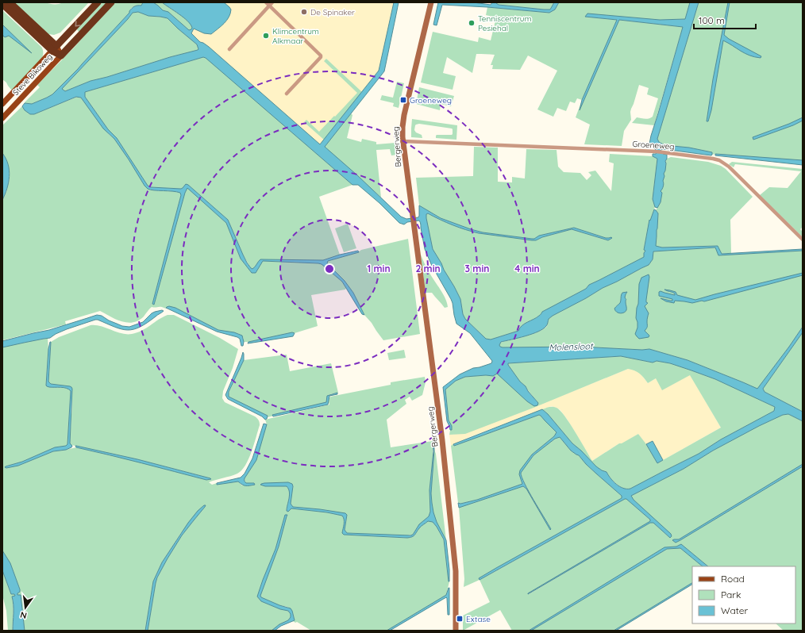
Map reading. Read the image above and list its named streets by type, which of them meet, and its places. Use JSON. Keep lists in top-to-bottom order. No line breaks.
{"streets":{"main road":["Steve Bikoweg","Bergerweg"],"street":["Groeneweg"]},"crossings":[["Groeneweg","Bergerweg"]],"water":["Molensloot"],"places":{"other":["De Spinaker","Tenniscentrum Pesiehal","Klimcentrum Alkmaar"],"transit":["Groeneweg","Extase"]},"legend":["Road","Park","Water"],"scale_bar":"100 m","north":"bottom","rings":["1 min","2 min","3 min","4 min"]}
